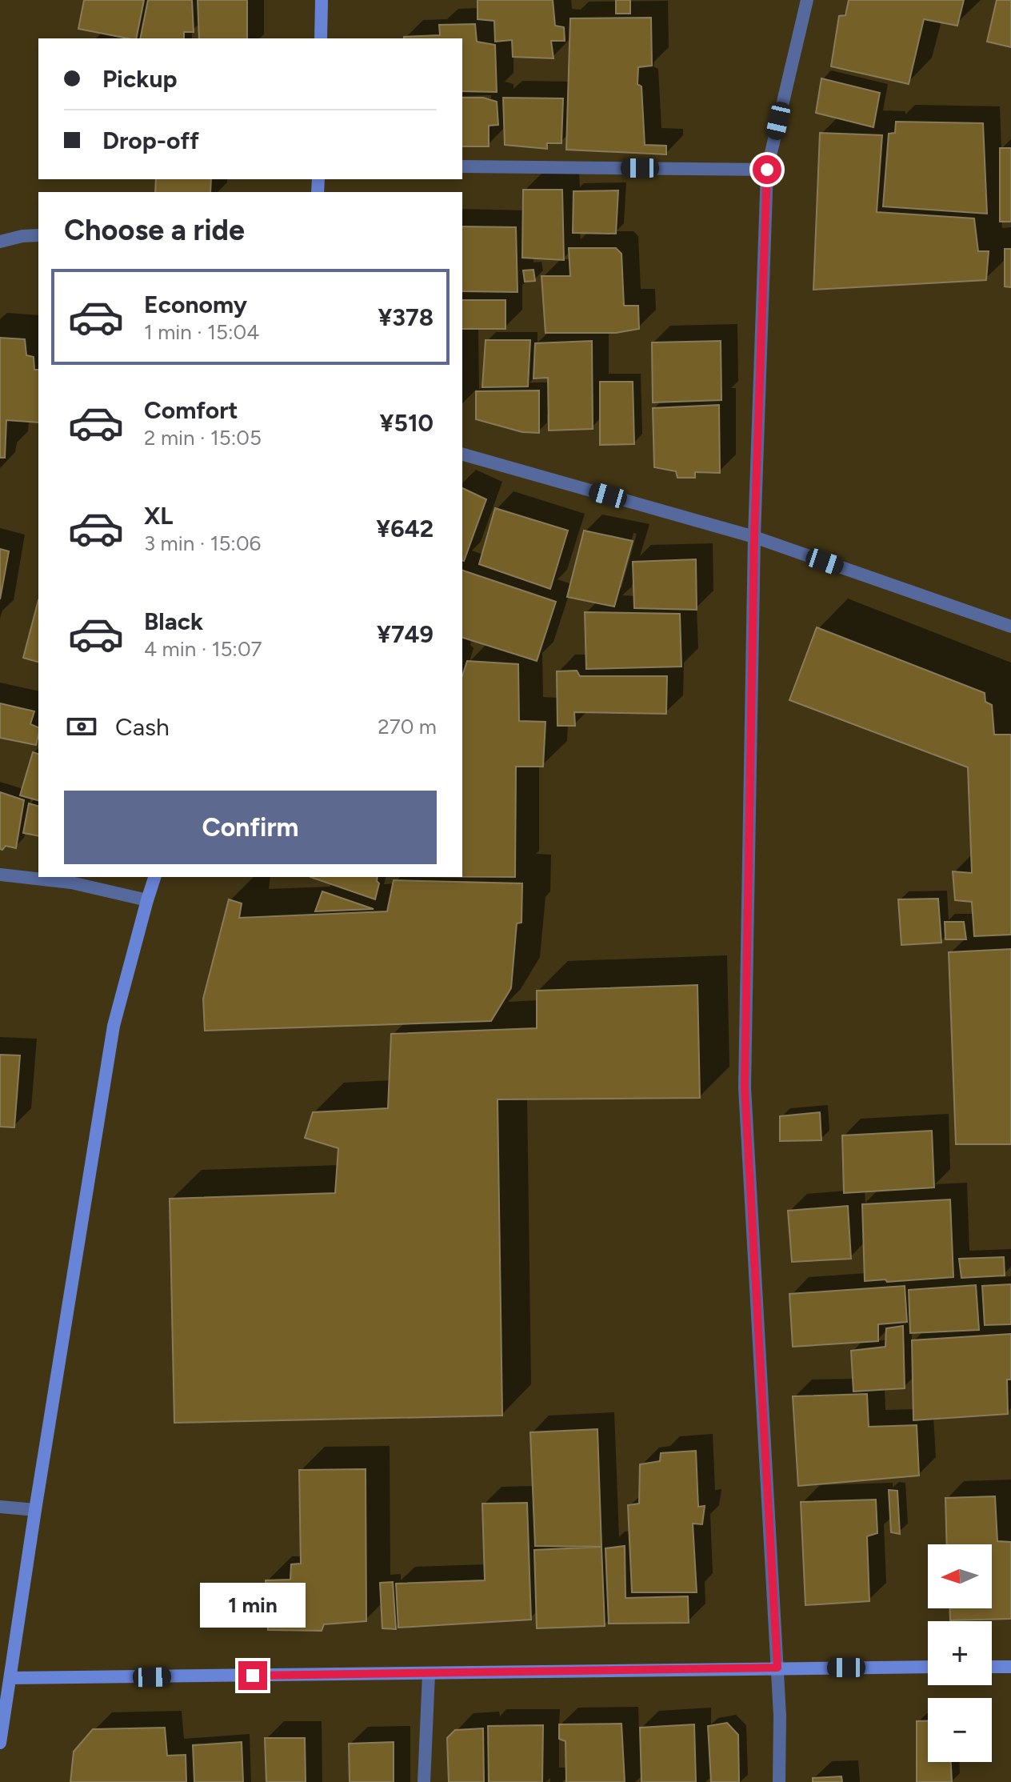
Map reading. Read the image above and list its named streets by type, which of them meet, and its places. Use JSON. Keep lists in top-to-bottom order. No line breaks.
{"north":"left","page":{"banner":["Pickup","Drop-off"],"heading":"Choose a ride","list":[{"name":"Economy","note":"1 min · 15:04","value":"¥378"},{"name":"Comfort","note":"2 min · 15:05","value":"¥510"},{"name":"XL","note":"3 min · 15:06","value":"¥642"},{"name":"Black","note":"4 min · 15:07","value":"¥749"}],"pay":["Cash","270 m"],"buttons":"Confirm","map_buttons":["+","−"],"bubble":"1 min"}}
